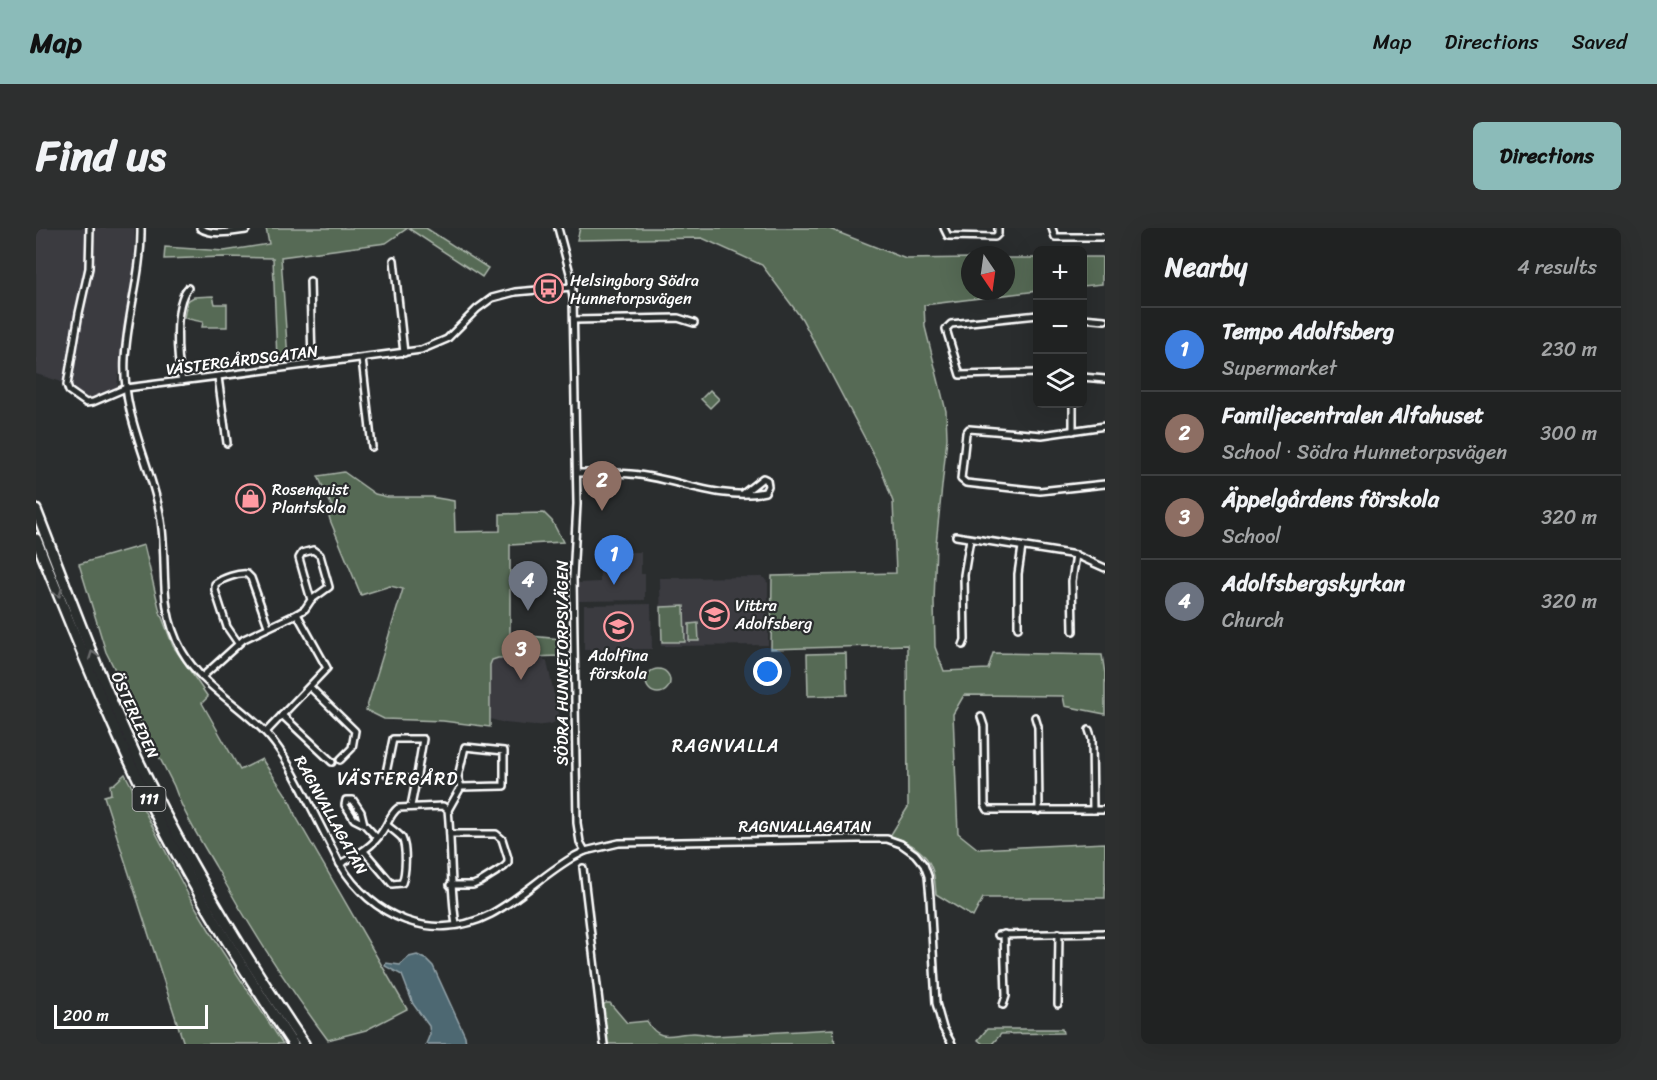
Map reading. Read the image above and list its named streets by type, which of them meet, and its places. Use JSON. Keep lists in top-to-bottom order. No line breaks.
{"streets":{"main road":["ÖSTERLEDEN","111"],"street":["VÄSTERGÅRDSGATAN","SÖDRA HUNNETORPSVÄGEN","RAGNVALLAGATAN"]},"crossings":[["VÄSTERGÅRDSGATAN","SÖDRA HUNNETORPSVÄGEN"],["VÄSTERGÅRDSGATAN","RAGNVALLAGATAN"],["SÖDRA HUNNETORPSVÄGEN","RAGNVALLAGATAN"]],"districts":["RAGNVALLA","VÄSTERGÅRD"],"places":{"bus stop":["Helsingborg Södra Hunnetorpsvägen"],"shop":["Rosenquist Plantskola"],"school or university":["Vittra Adolfsberg","Adolfina förskola"]},"scale_bar":"200 m","north":"bottom","page":{"header":"Map","nav":["Map","Directions","Saved"],"title":"Find us","buttons":"Directions","heading":["Nearby","4 results"],"map_buttons":["+","−"],"list":[{"mark":"1","name":"Tempo Adolfsberg","note":"Supermarket","value":"230 m"},{"mark":"2","name":"Familjecentralen Alfahuset","note":"School · Södra Hunnetorpsvägen","value":"300 m"},{"mark":"3","name":"Äppelgårdens förskola","note":"School","value":"320 m"},{"mark":"4","name":"Adolfsbergskyrkan","note":"Church","value":"320 m"}],"pins":["2","1","4","3"],"scale":"200 m"}}
